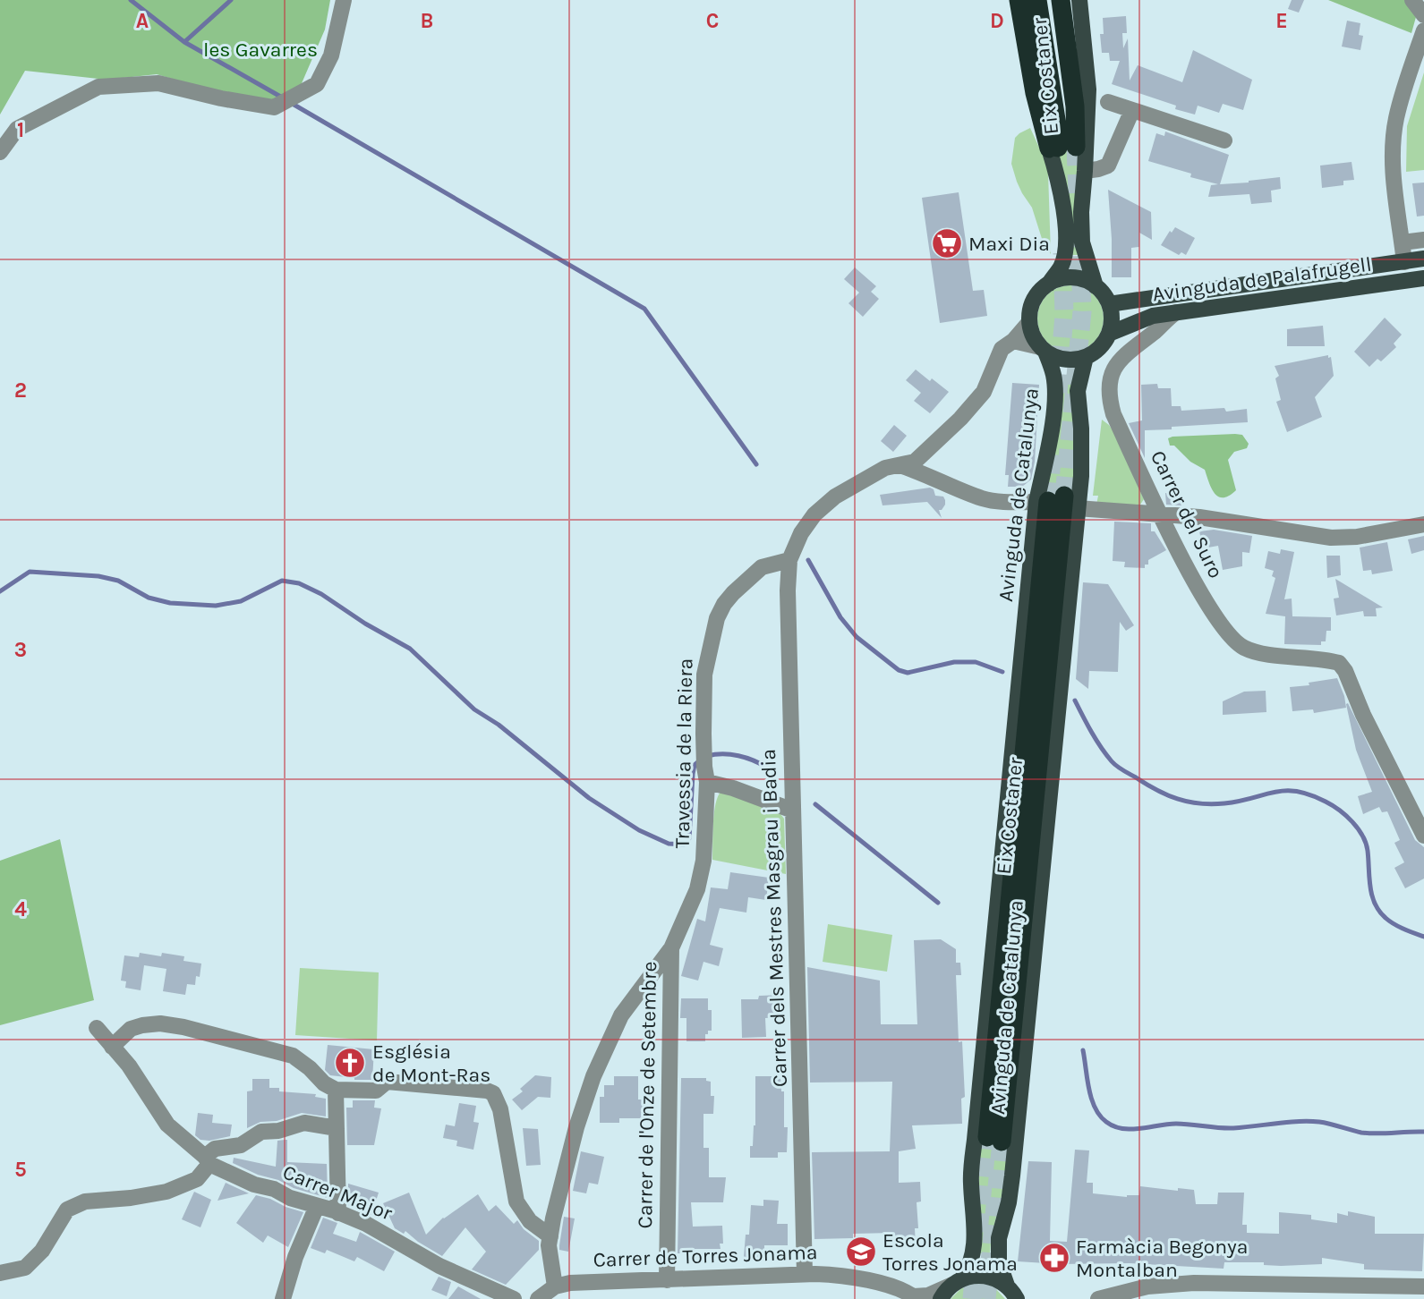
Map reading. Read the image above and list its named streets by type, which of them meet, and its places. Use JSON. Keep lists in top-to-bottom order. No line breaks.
{"streets":{"highway":["Eix Costaner"],"main road":["Avinguda de Palafrugell","Avinguda de Catalunya"],"street":["Carrer del Suro","Travessia de la Riera","Carrer dels Mestres Masgrau i Badia","Carrer de l'Onze de Setembre","Carrer Major","Carrer de Torres Jonama"]},"crossings":[["Eix Costaner","Avinguda de Catalunya"],["Avinguda de Palafrugell","Avinguda de Catalunya"],["Avinguda de Palafrugell","Carrer del Suro"],["Avinguda de Catalunya","Carrer de Torres Jonama"],["Travessia de la Riera","Carrer dels Mestres Masgrau i Badia"],["Travessia de la Riera","Carrer de l'Onze de Setembre"],["Travessia de la Riera","Carrer de Torres Jonama"],["Carrer dels Mestres Masgrau i Badia","Carrer de Torres Jonama"],["Carrer de l'Onze de Setembre","Carrer de Torres Jonama"]],"parks":["les Gavarres"],"places":{"supermarket":["Maxi Dia"],"church":["Església de Mont-Ras"],"school or university":["Escola Torres Jonama"],"pharmacy":["Farmàcia Begonya Montalban"]},"grid":{"columns":["A","B","C","D","E"],"rows":["1","2","3","4","5"]}}
